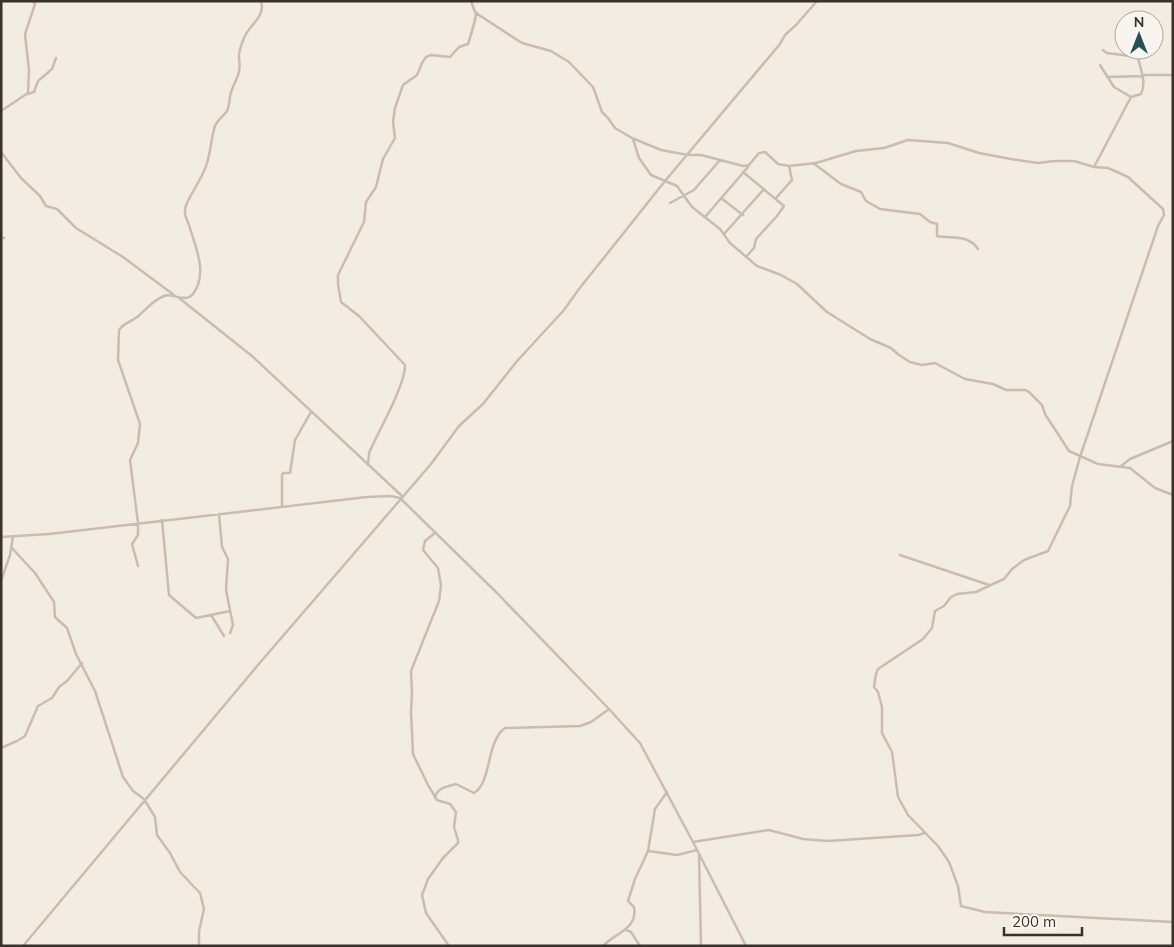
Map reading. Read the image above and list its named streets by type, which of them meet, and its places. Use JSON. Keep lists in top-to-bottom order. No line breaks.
{"scale_bar":"200 m","north":"top"}
